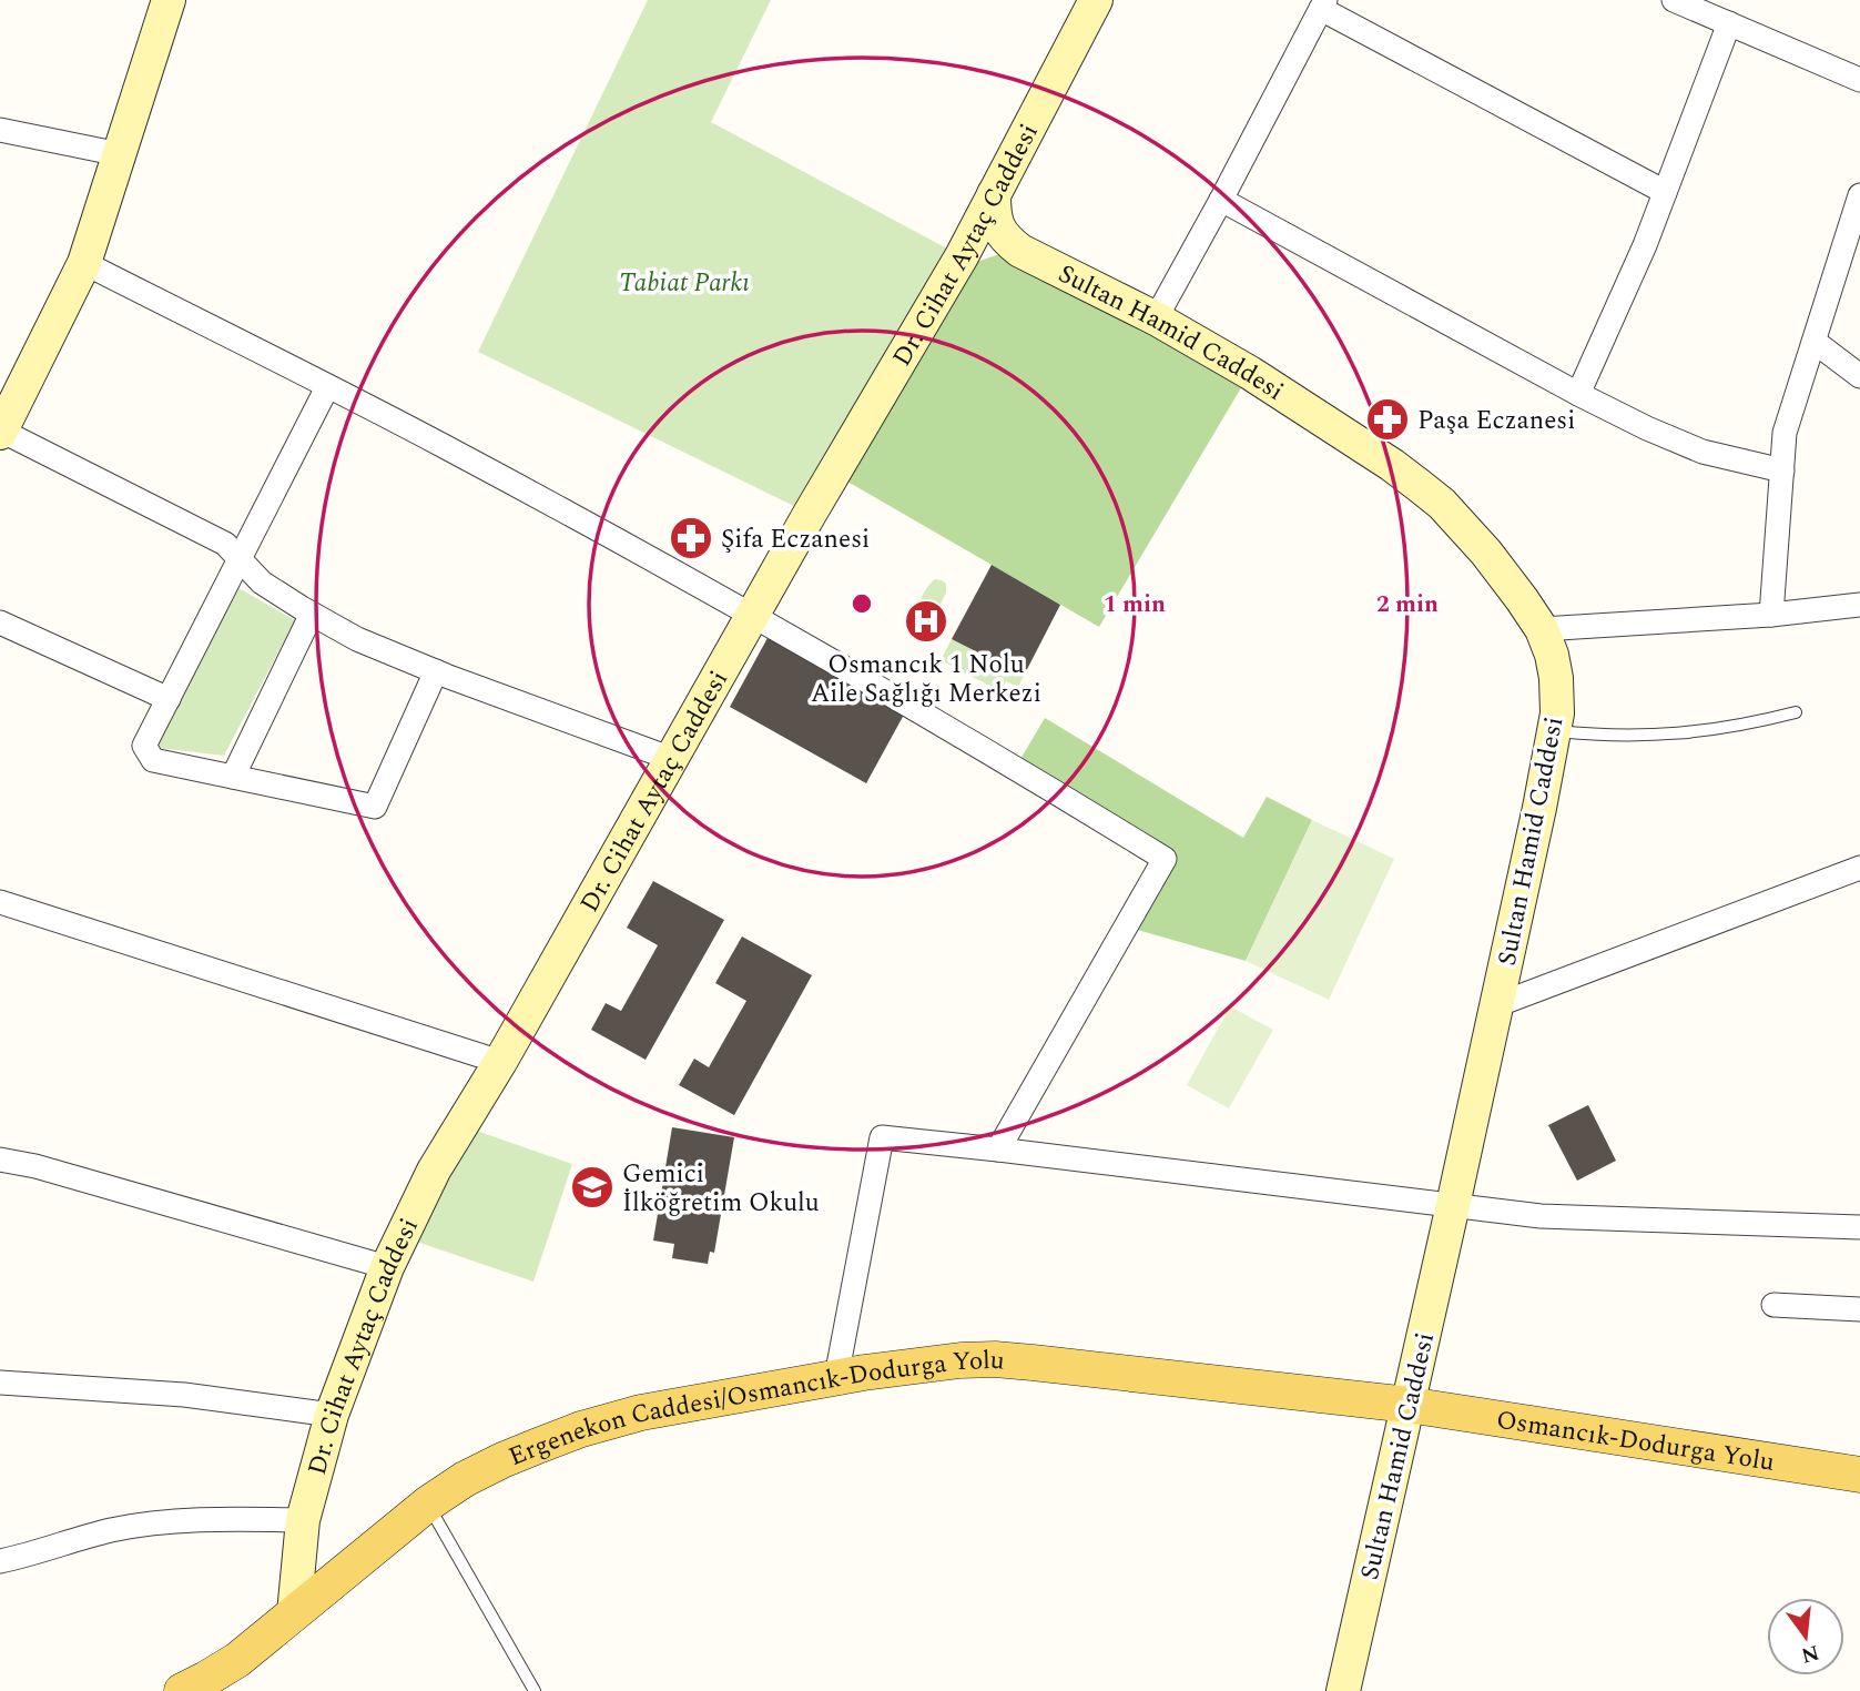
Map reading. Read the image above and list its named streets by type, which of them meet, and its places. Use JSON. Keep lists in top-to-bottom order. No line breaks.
{"streets":{"main road":["Ergenekon Caddesi/Osmancık-Dodurga Yolu","Osmancık-Dodurga Yolu"],"street":["Dr. Cihat Aytaç Caddesi","Sultan Hamid Caddesi"]},"crossings":[["Dr. Cihat Aytaç Caddesi","Sultan Hamid Caddesi"],["Dr. Cihat Aytaç Caddesi","Ergenekon Caddesi/Osmancık-Dodurga Yolu"],["Sultan Hamid Caddesi","Ergenekon Caddesi/Osmancık-Dodurga Yolu"],["Sultan Hamid Caddesi","Osmancık-Dodurga Yolu"],["Ergenekon Caddesi/Osmancık-Dodurga Yolu","Osmancık-Dodurga Yolu"]],"parks":["Tabiat Parkı"],"places":{"pharmacy":["Paşa Eczanesi","Şifa Eczanesi"],"hospital":["Osmancık 1 Nolu Aile Sağlığı Merkezi"],"school or university":["Gemici İlköğretim Okulu"]},"north":"bottom","rings":["1 min","2 min"]}
